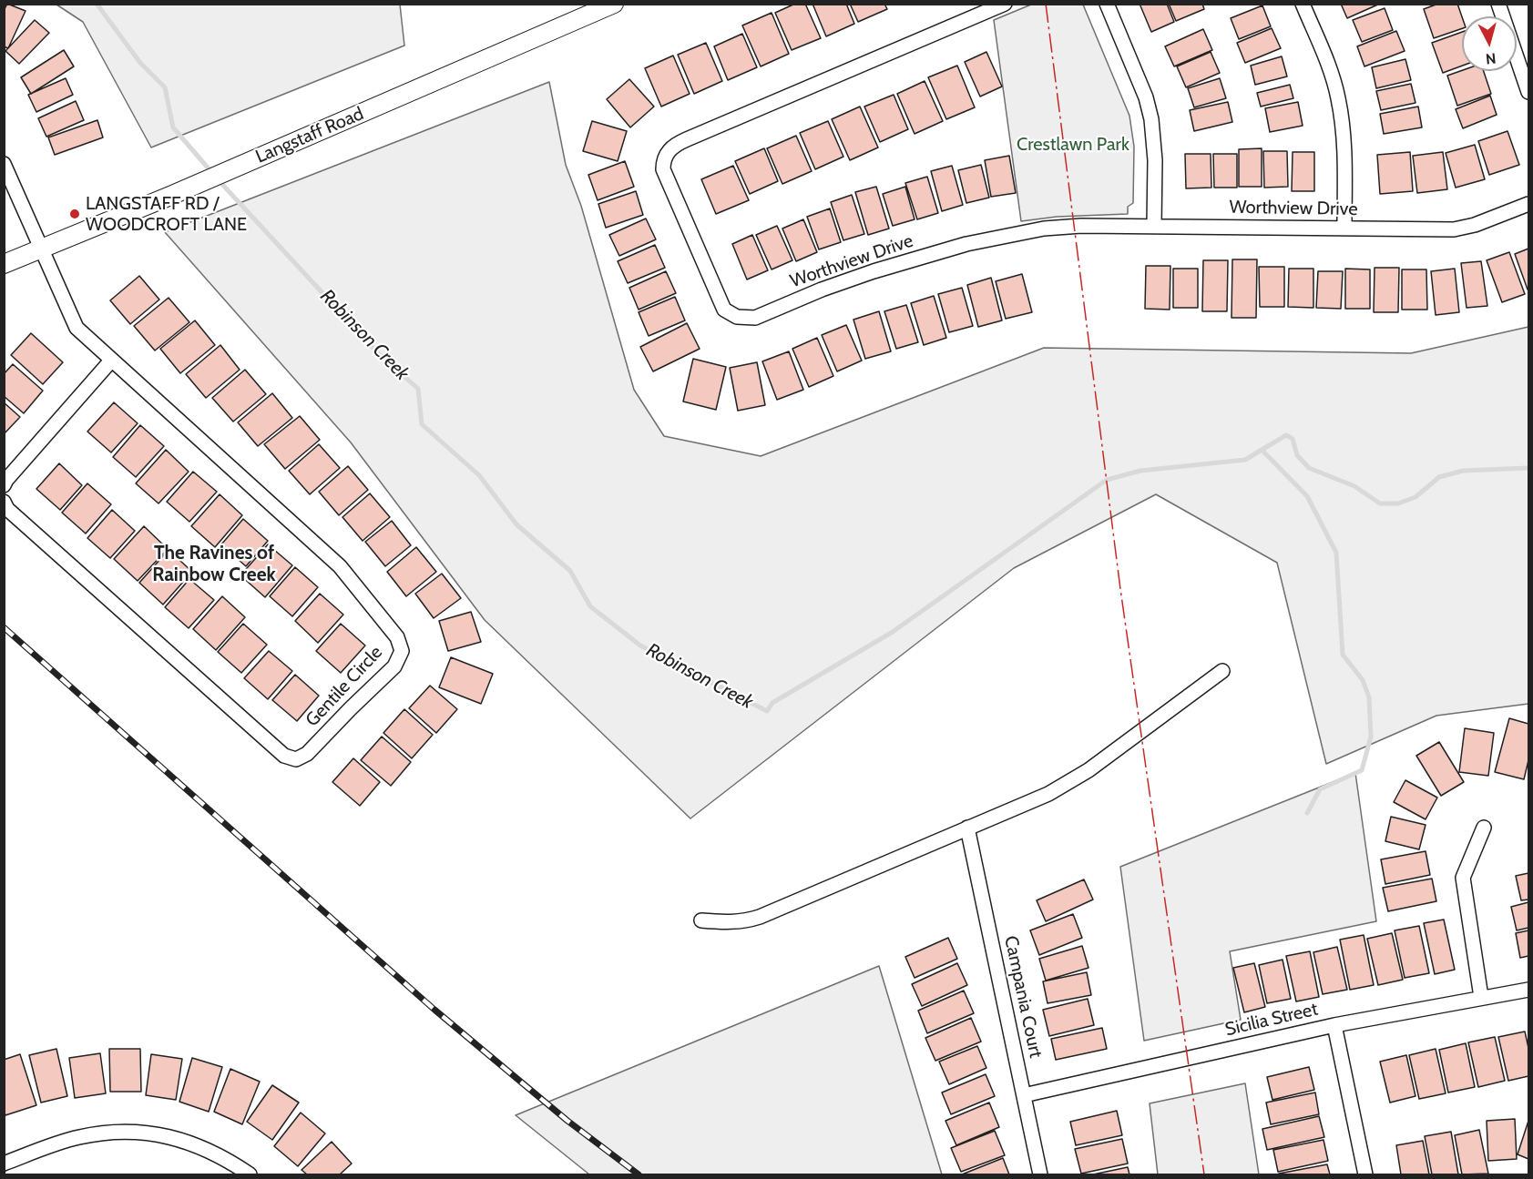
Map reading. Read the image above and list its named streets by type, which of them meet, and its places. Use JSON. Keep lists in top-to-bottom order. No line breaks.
{"streets":{"street":["Langstaff Road","Worthview Drive","Gentile Circle","Campania Court","Sicilia Street"]},"crossings":[["Langstaff Road","Gentile Circle"],["Campania Court","Sicilia Street"]],"districts":["The Ravines of Rainbow Creek"],"water":["Robinson Creek"],"parks":["Crestlawn Park"],"places":["LANGSTAFF RD / WOODCROFT LANE"],"north":"bottom"}
